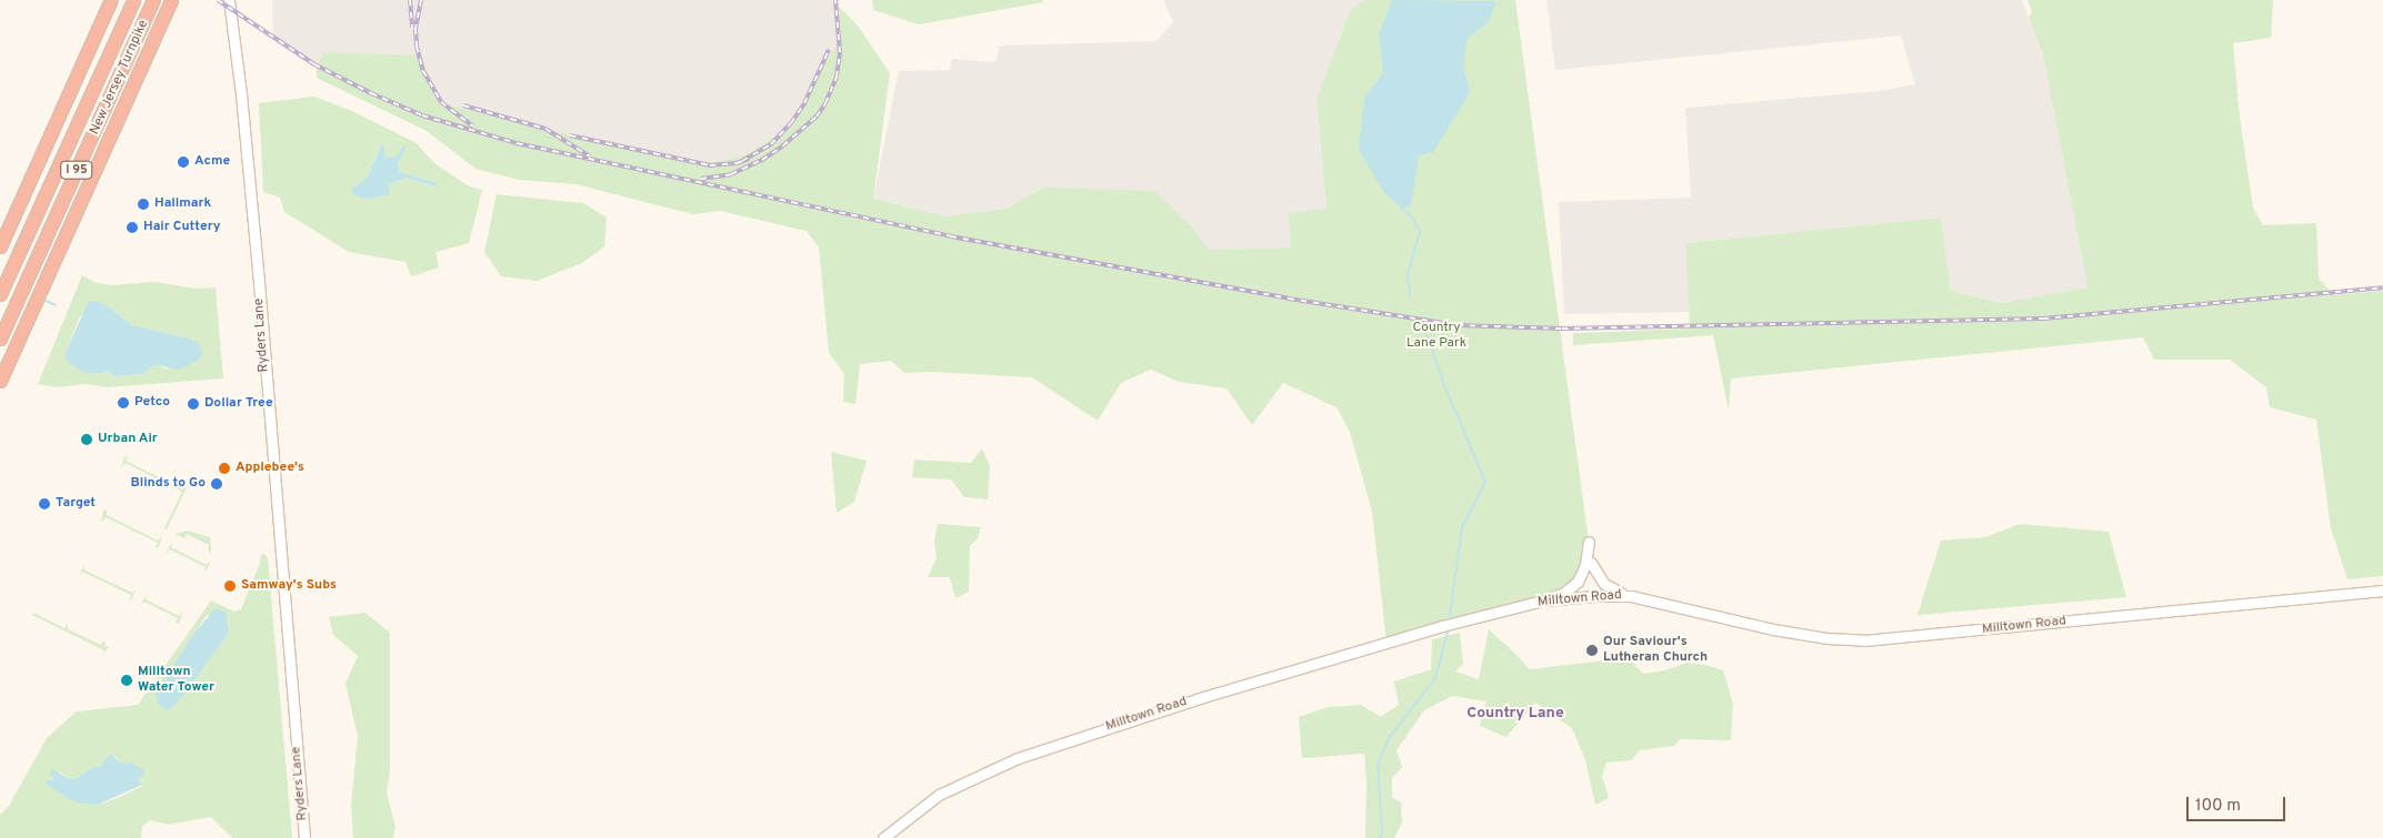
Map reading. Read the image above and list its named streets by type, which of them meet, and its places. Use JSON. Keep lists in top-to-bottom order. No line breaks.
{"streets":{"highway":["New Jersey Turnpike","I 95"],"street":["Ryders Lane","Milltown Road"]},"districts":["Country Lane"],"parks":["Country Lane Park"],"places":["Acme","Hallmark","Hair Cuttery","Petco","Dollar Tree","Urban Air","Applebee's","Blinds to Go","Target","Samway's Subs","Our Saviour's Lutheran Church","Milltown Water Tower"],"scale_bar":"100 m"}
